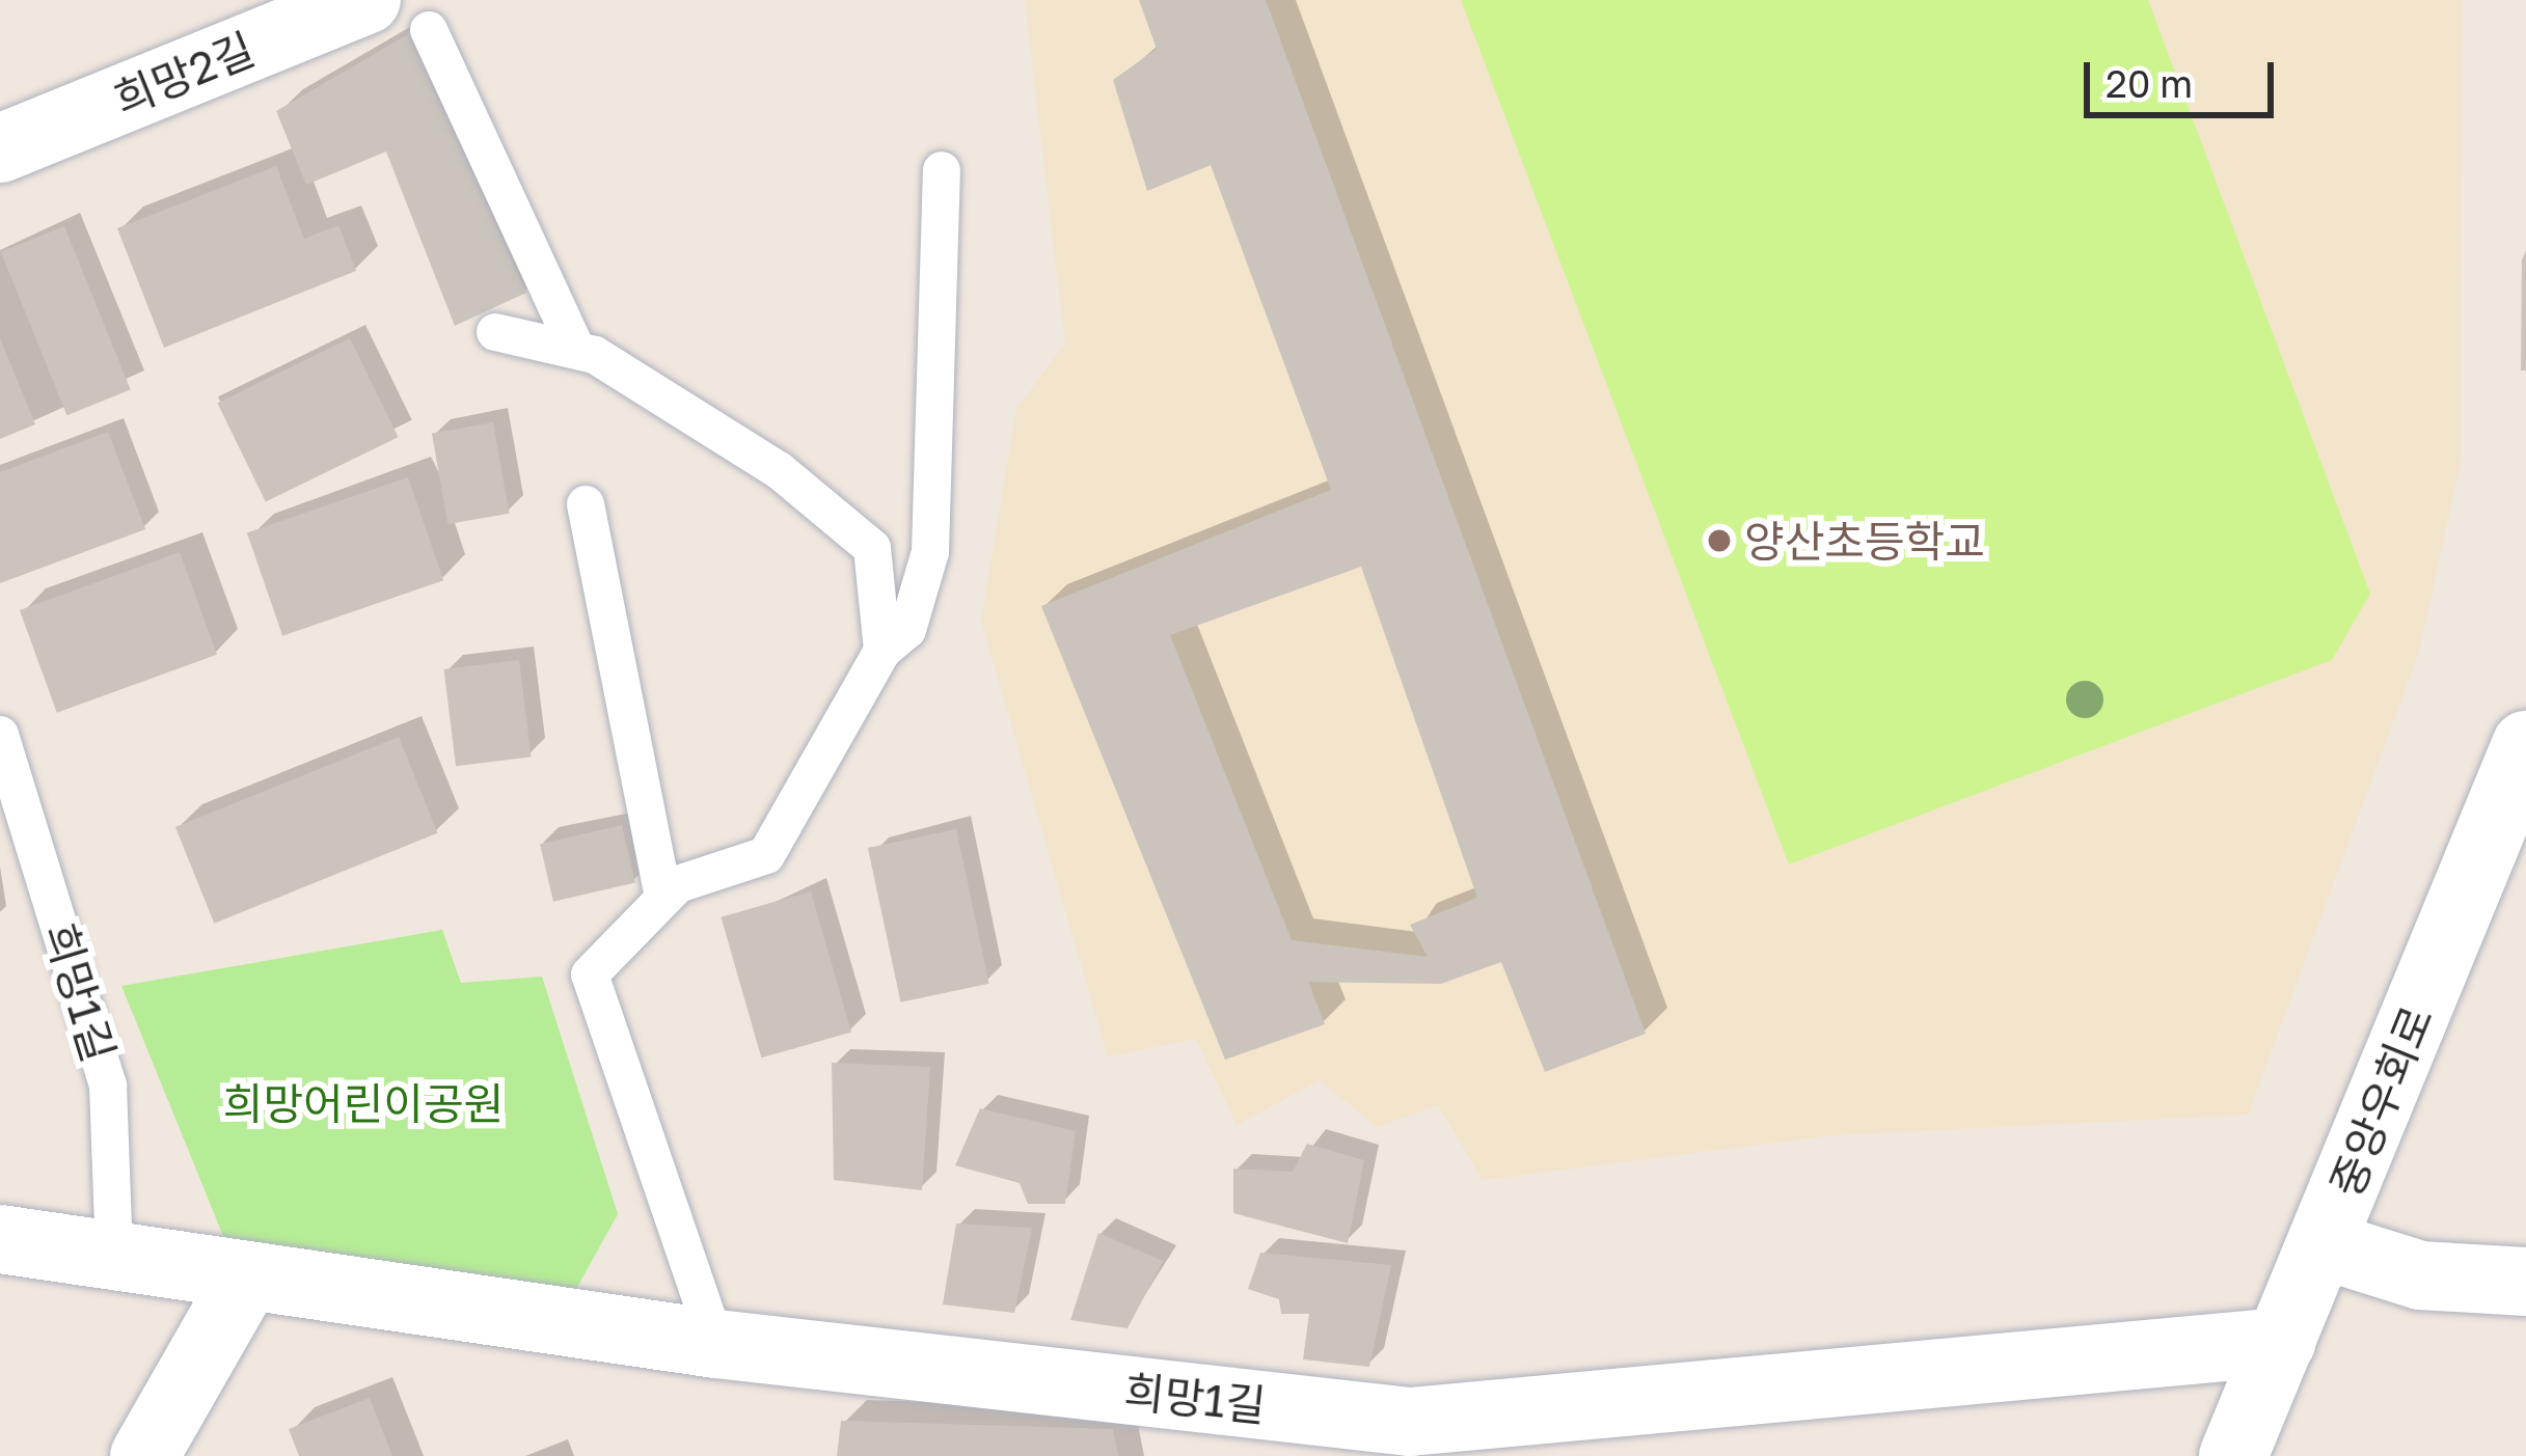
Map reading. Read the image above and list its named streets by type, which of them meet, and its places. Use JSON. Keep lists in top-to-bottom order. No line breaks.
{"streets":{"street":["희망2길","희망1길","중앙우회로"]},"crossings":[["희망1길","중앙우회로"]],"parks":["희망어린이공원"],"places":["양산초등학교"],"scale_bar":"20 m"}
